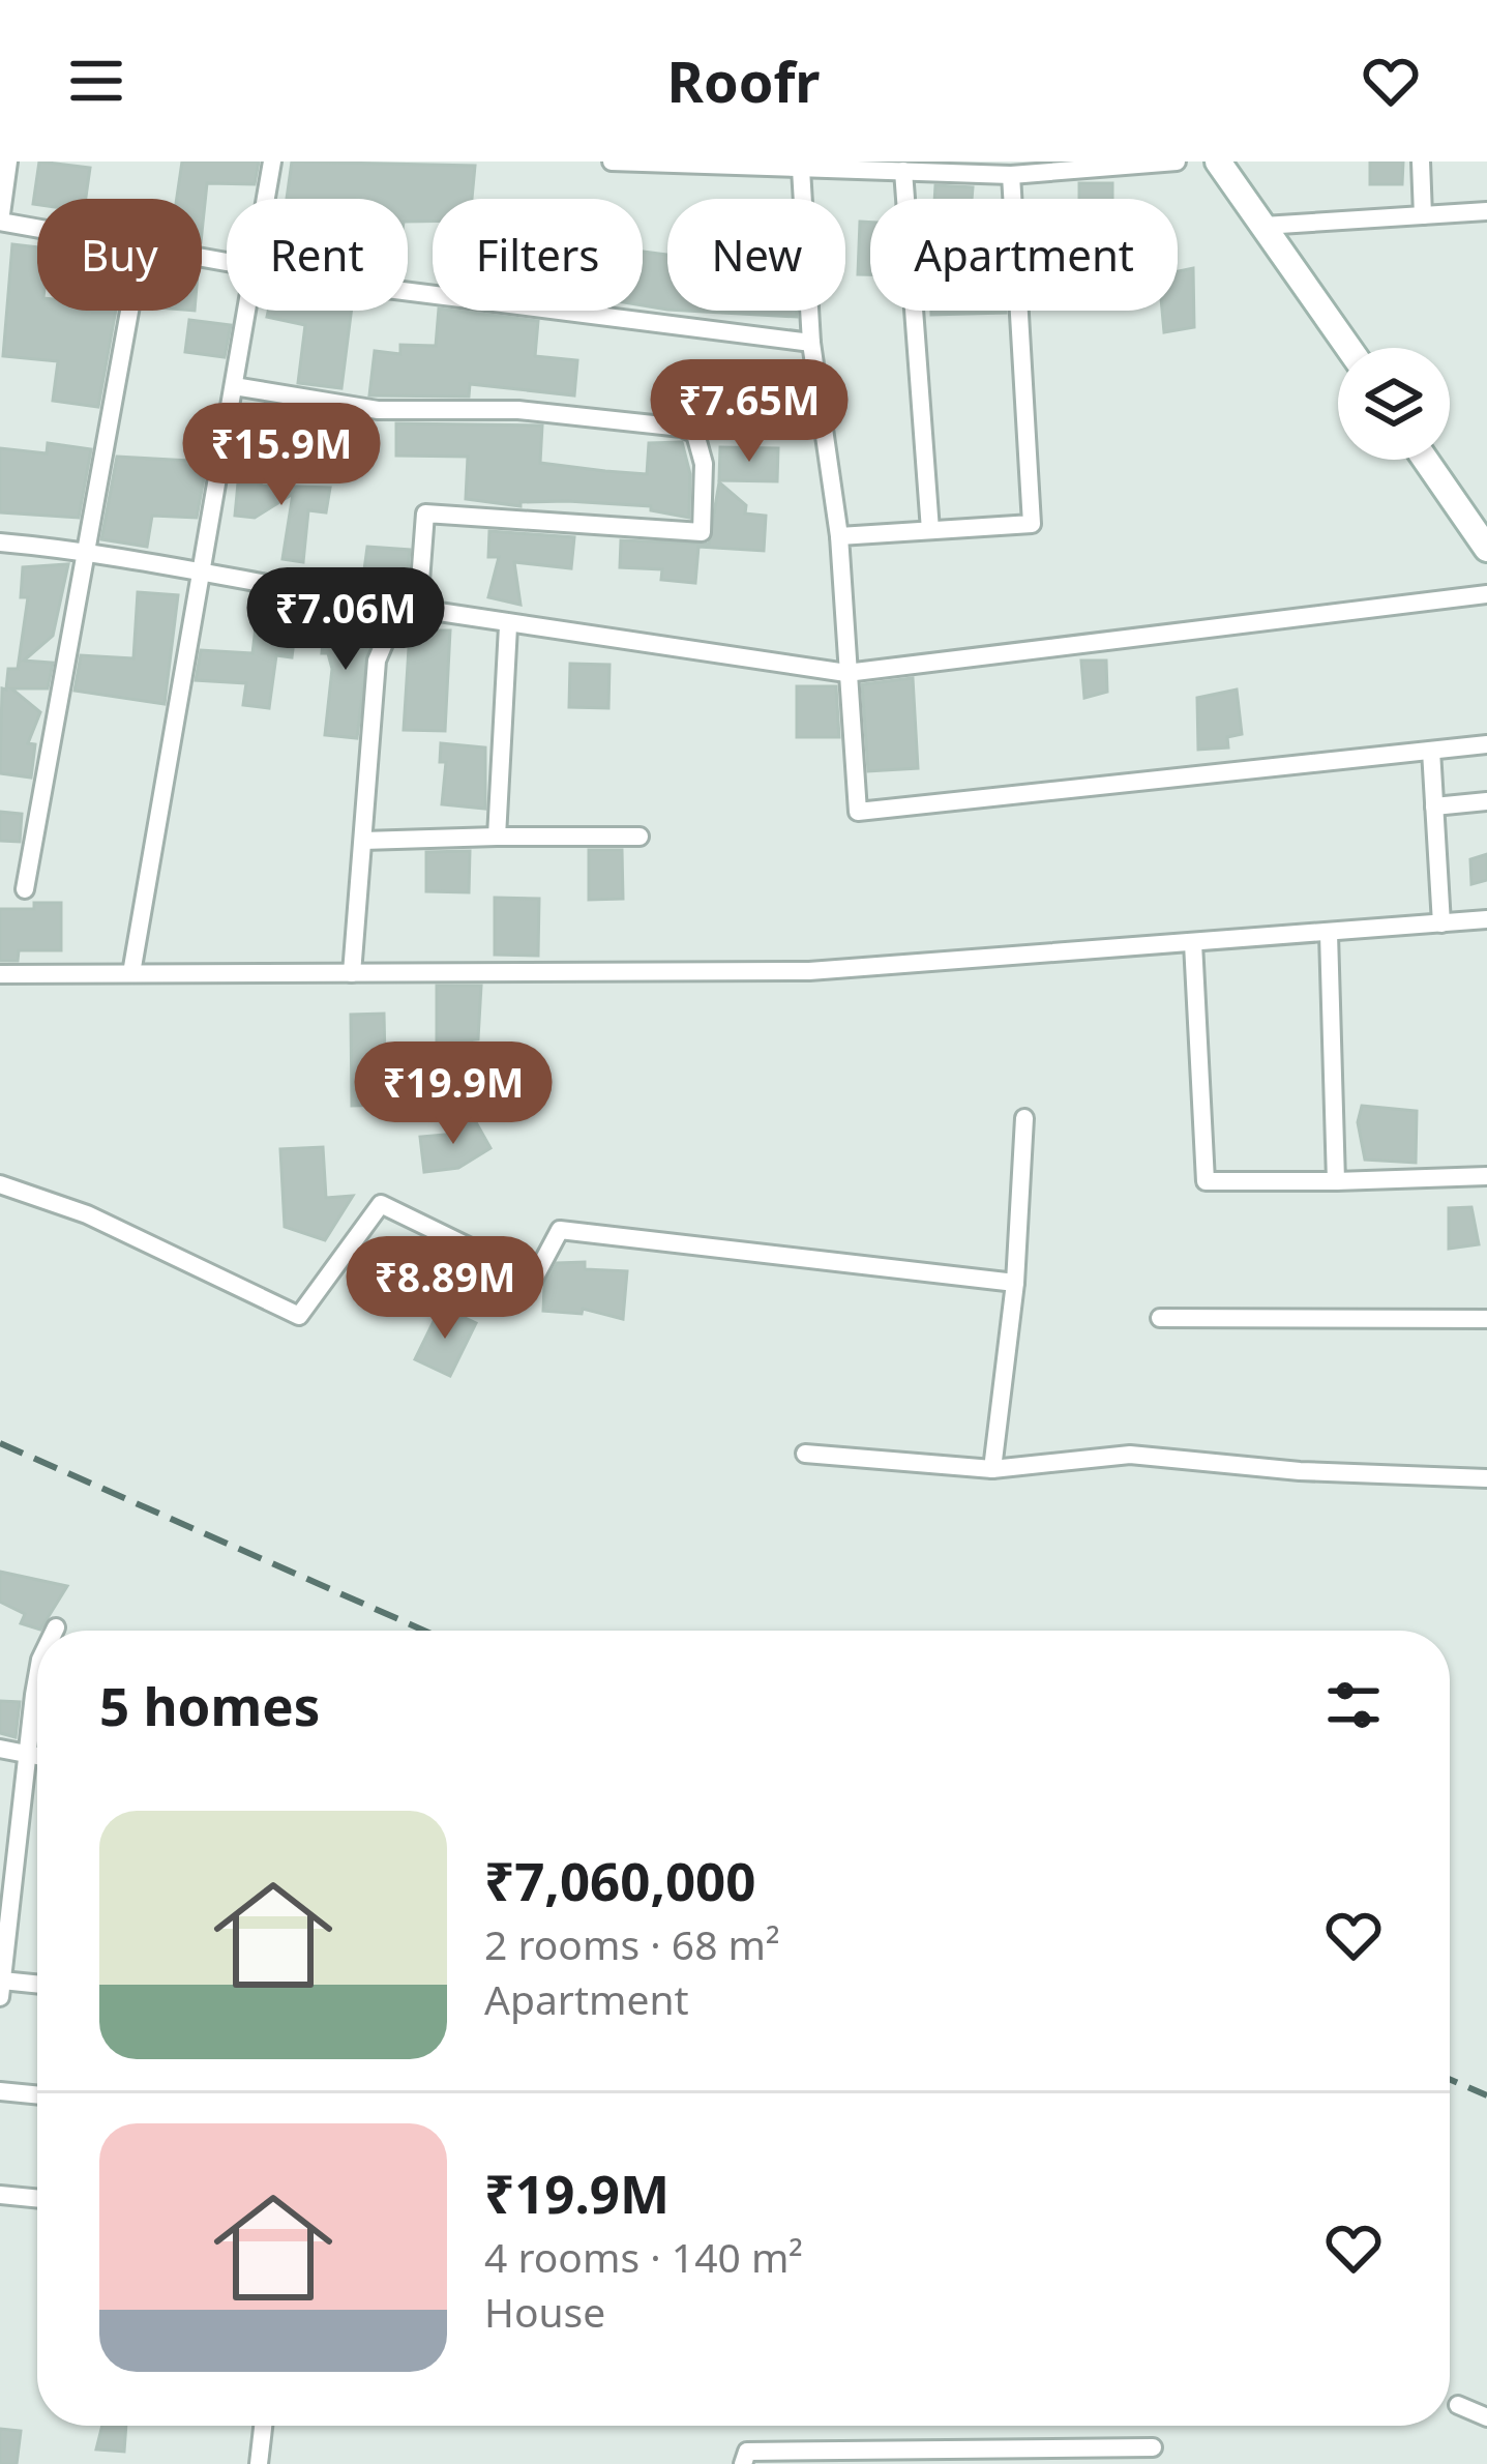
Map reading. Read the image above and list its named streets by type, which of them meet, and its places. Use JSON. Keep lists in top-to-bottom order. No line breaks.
{"page":{"header":"Roofr","chip":["Buy","Rent","Filters","New","Apartment"],"price":["₹7.65M","₹15.9M","₹7.06M","₹19.9M","₹8.89M"],"heading":"5 homes","list":[{"name":"₹7,060,000","note":"2 rooms · 68 m² · Apartment"},{"name":"₹19.9M","note":"4 rooms · 140 m² · House"}]}}
